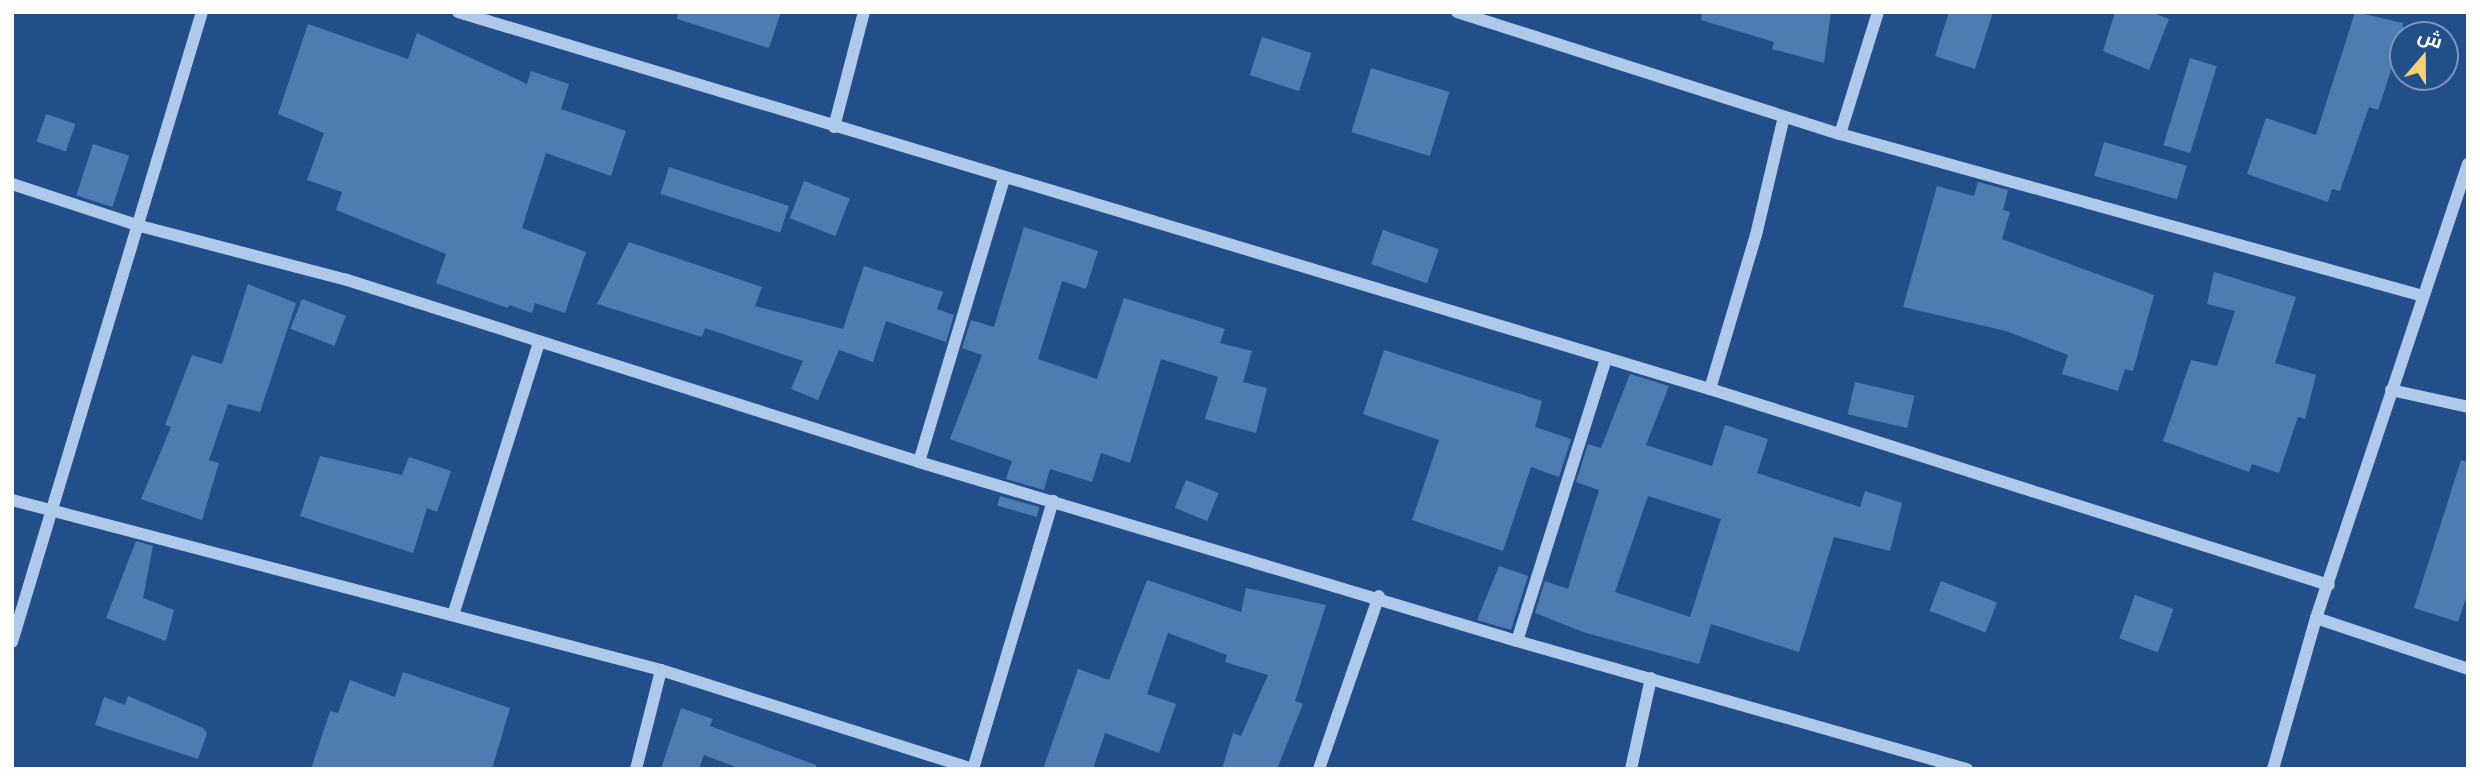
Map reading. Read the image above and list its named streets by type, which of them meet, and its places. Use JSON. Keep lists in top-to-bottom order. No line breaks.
{"north":"top"}
